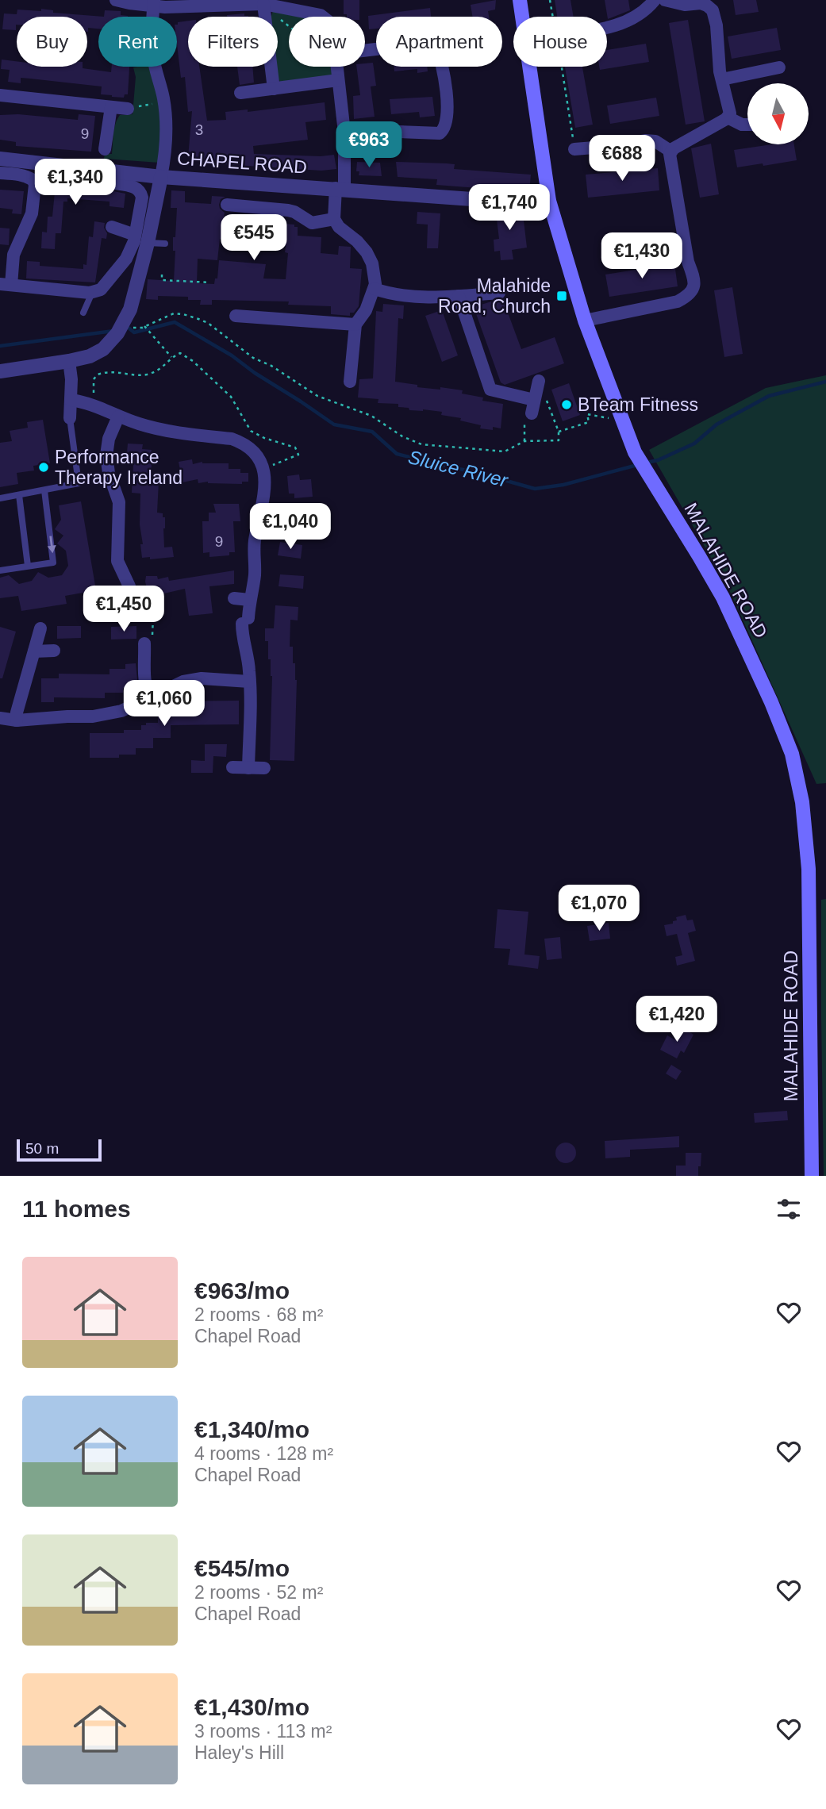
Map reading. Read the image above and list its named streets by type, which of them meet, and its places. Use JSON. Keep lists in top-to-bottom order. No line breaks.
{"streets":{"main road":["MALAHIDE ROAD"],"street":["CHAPEL ROAD"]},"crossings":[["CHAPEL ROAD","MALAHIDE ROAD"]],"water":["Sluice River"],"places":{"transit":["Malahide Road, Church"],"other":["BTeam Fitness","Performance Therapy Ireland"]},"house_numbers":["3","9","9"],"scale_bar":"50 m","north":"bottom","page":{"chip":["Buy","Rent","Filters","New","Apartment","House"],"price":["€963","€688","€1,340","€1,740","€545","€1,430","€1,040","€1,450","€1,060","€1,070","€1,420"],"scale":"50 m","heading":"11 homes","list":[{"name":"€963/mo","note":"2 rooms · 68 m² · Chapel Road"},{"name":"€1,340/mo","note":"4 rooms · 128 m² · Chapel Road"},{"name":"€545/mo","note":"2 rooms · 52 m² · Chapel Road"},{"name":"€1,430/mo","note":"3 rooms · 113 m² · Haley's Hill"}]}}
